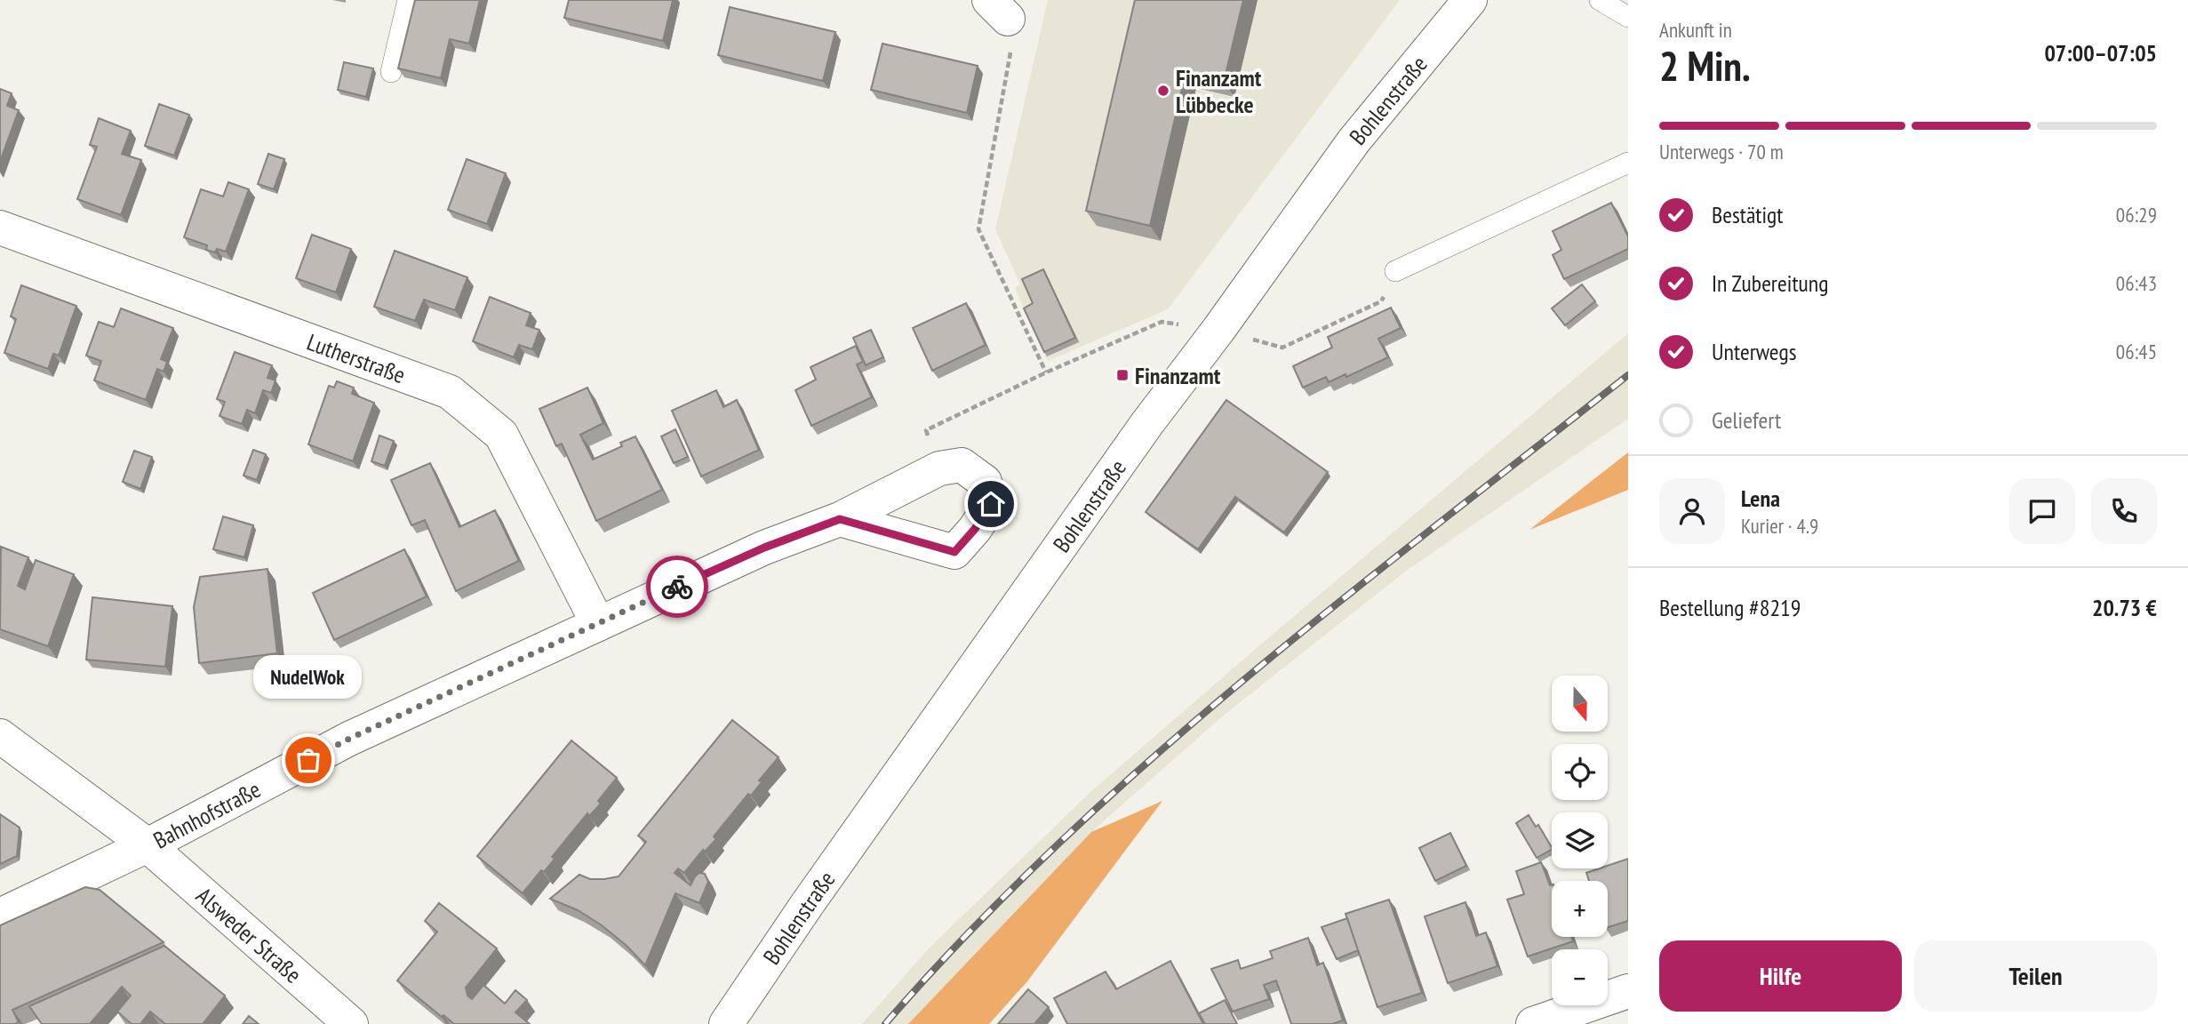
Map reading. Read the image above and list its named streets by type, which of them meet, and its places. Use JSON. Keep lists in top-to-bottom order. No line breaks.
{"streets":{"street":["Bohlenstraße","Lutherstraße","Bahnhofstraße","Alsweder Straße"]},"crossings":[["Lutherstraße","Bahnhofstraße"],["Bahnhofstraße","Alsweder Straße"]],"places":{"other":["Finanzamt Lübbecke","NudelWok"],"transit":["Finanzamt"]},"north":"bottom","page":{"heading":["2 Min.","Ankunft in","07:00–07:05"],"panel":["Lena","Kurier · 4.9","Bestellung #8219","20.73 €"],"bar":"Unterwegs · 70 m","list":[["Bestätigt","06:29"],["In Zubereitung","06:43"],["Unterwegs","06:45"],"Geliefert"],"bubble":"NudelWok","map_buttons":["+","−"],"buttons":["Hilfe","Teilen"]}}
